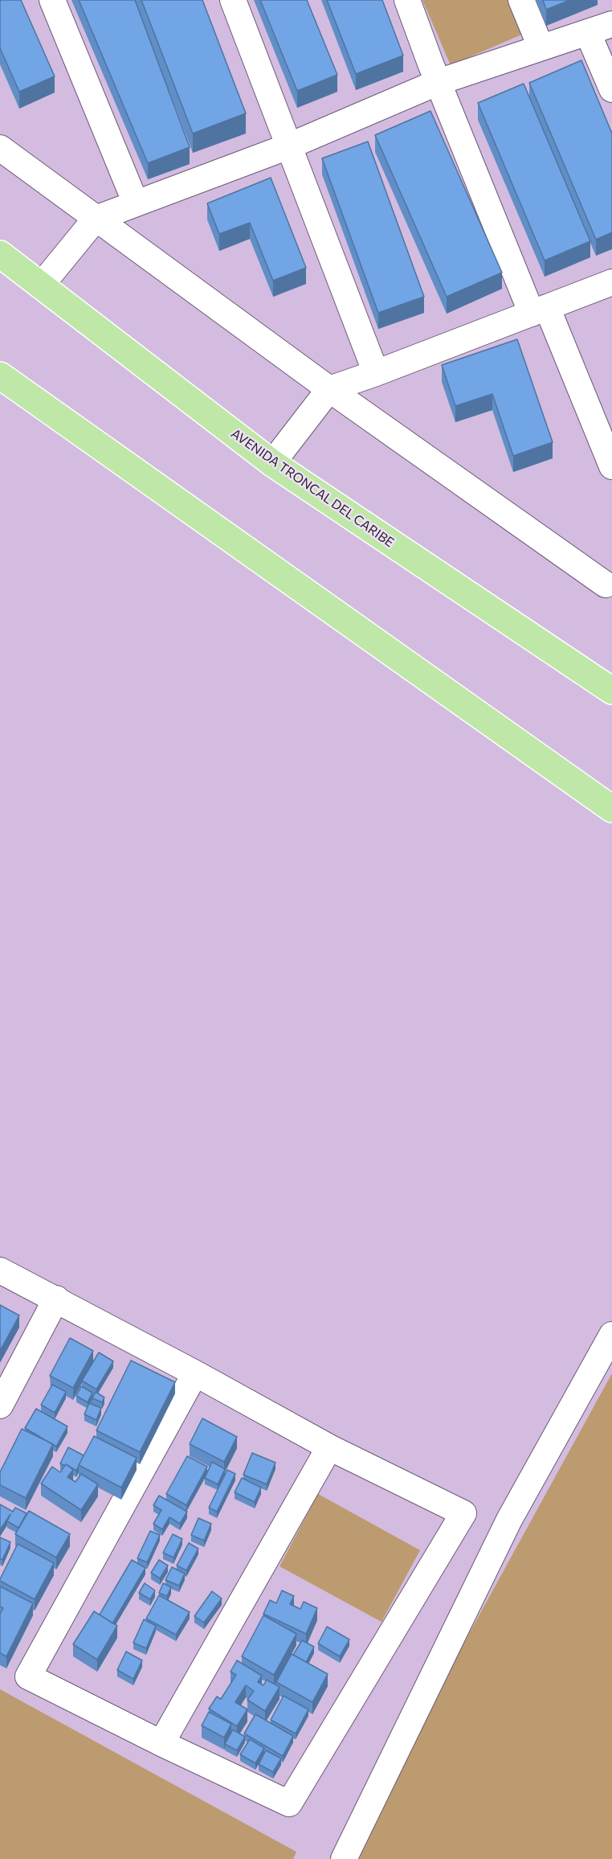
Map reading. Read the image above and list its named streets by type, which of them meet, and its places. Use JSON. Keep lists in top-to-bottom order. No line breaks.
{"streets":{"highway":["AVENIDA TRONCAL DEL CARIBE"]}}
